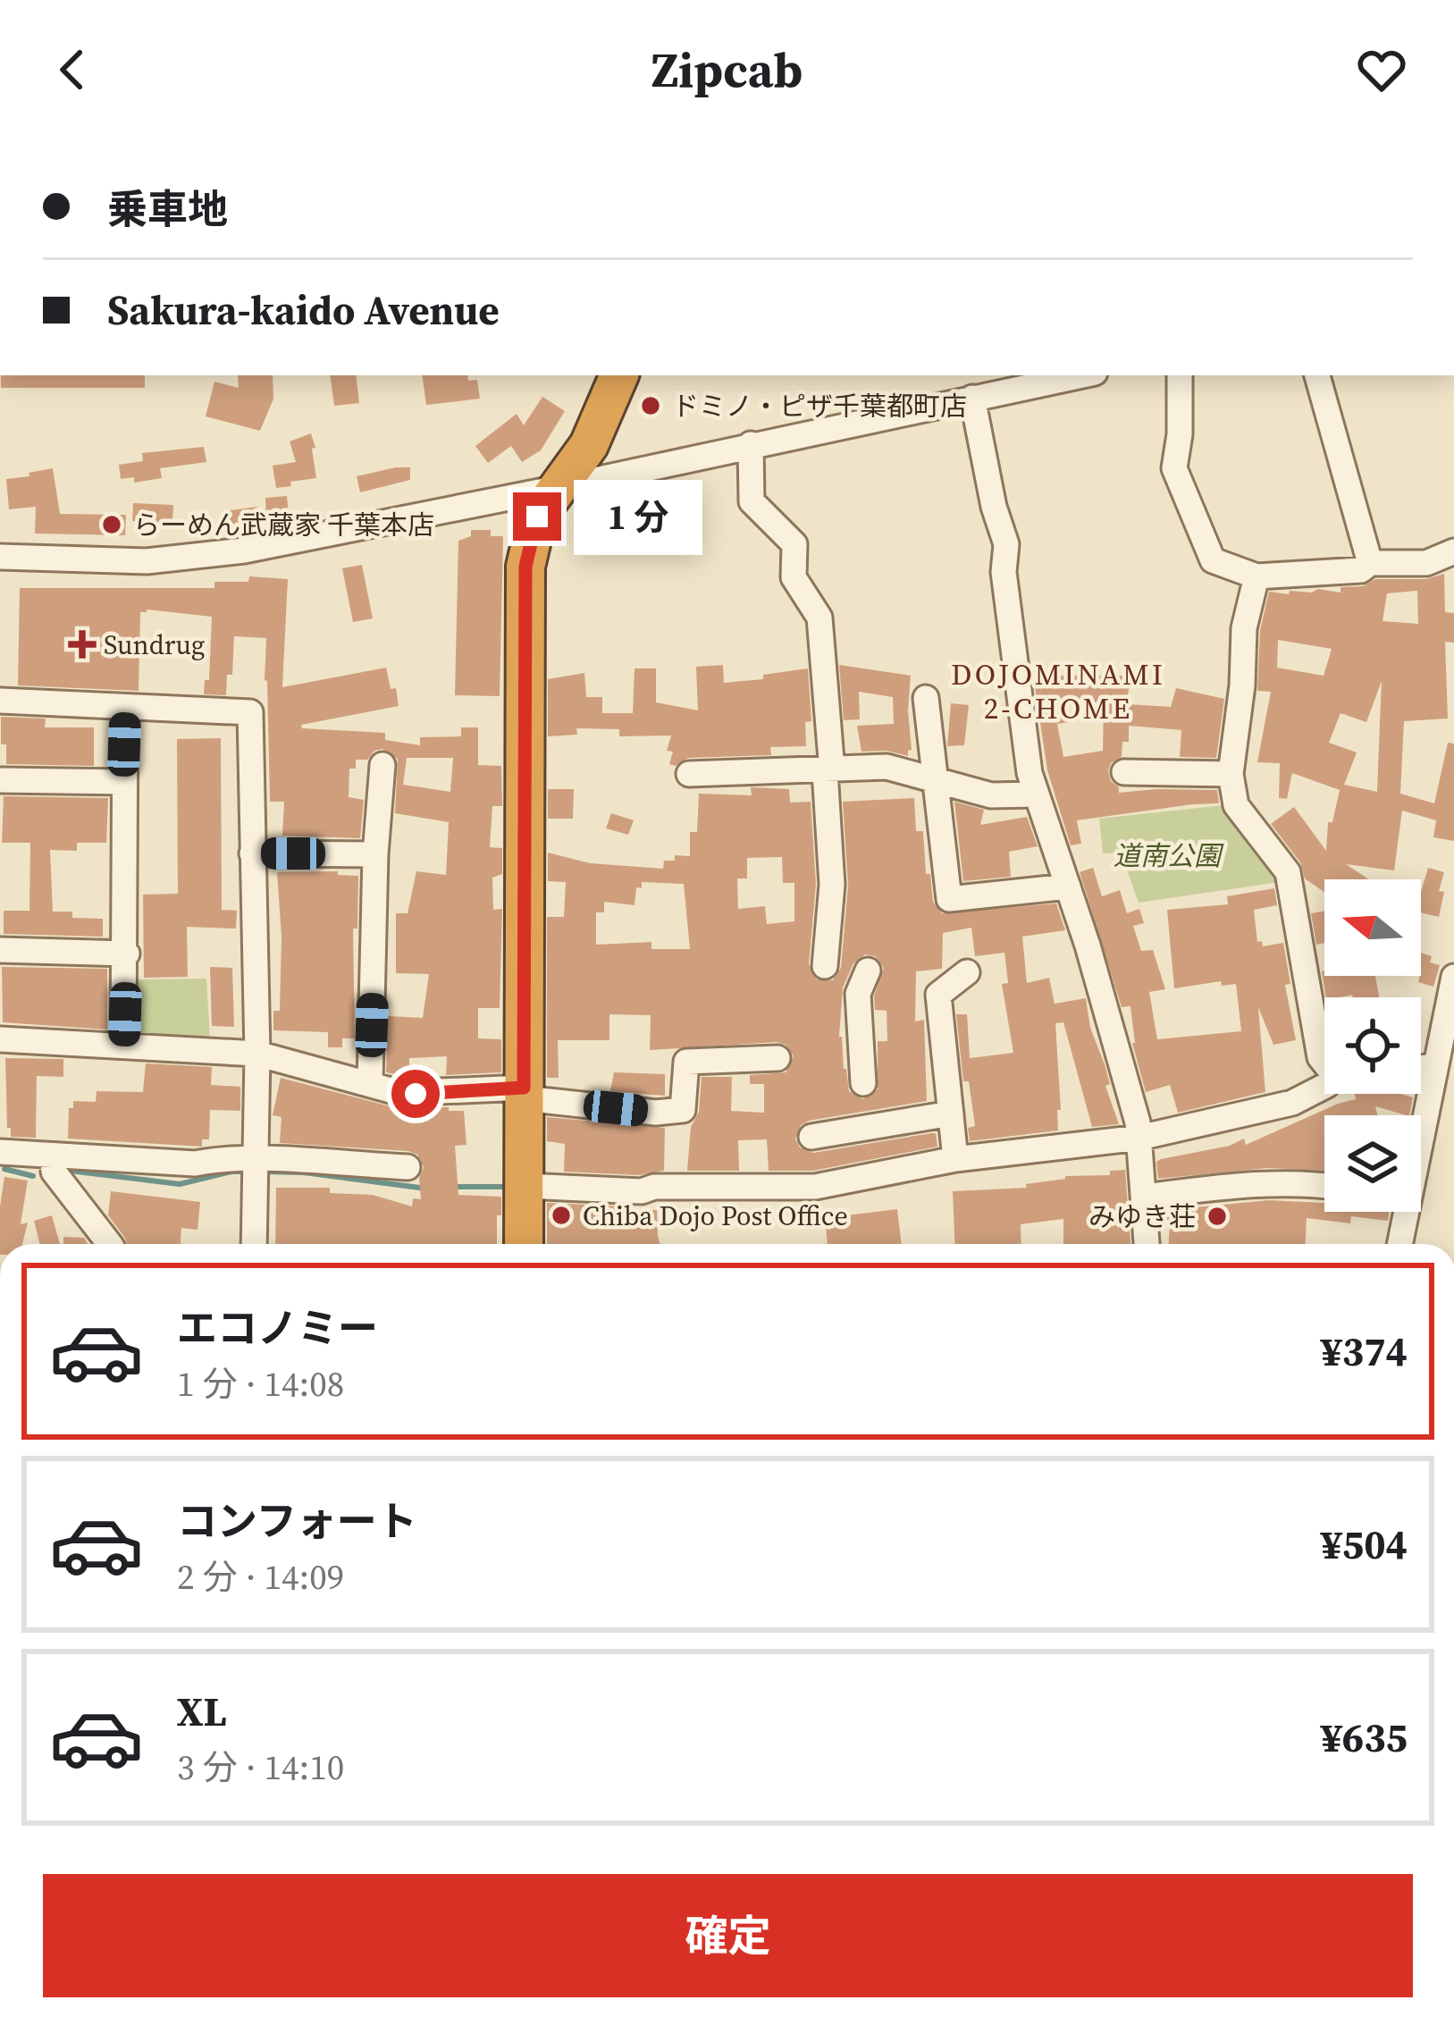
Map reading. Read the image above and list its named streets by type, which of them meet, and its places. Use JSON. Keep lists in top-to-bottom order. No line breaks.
{"districts":["DOJOMINAMI 2-CHOME"],"parks":["道南公園"],"places":{"other":["ドミノ・ピザ千葉都町店","らーめん武蔵家 千葉本店","Chiba Dojo Post Office","みゆき荘"],"health":["Sundrug"]},"north":"left","page":{"header":"Zipcab","banner":["乗車地","Sakura-kaido Avenue"],"bubble":"1 分","list":[{"name":"エコノミー","note":"1 分 · 14:08","value":"¥374"},{"name":"コンフォート","note":"2 分 · 14:09","value":"¥504"},{"name":"XL","note":"3 分 · 14:10","value":"¥635"}],"buttons":"確定"}}
